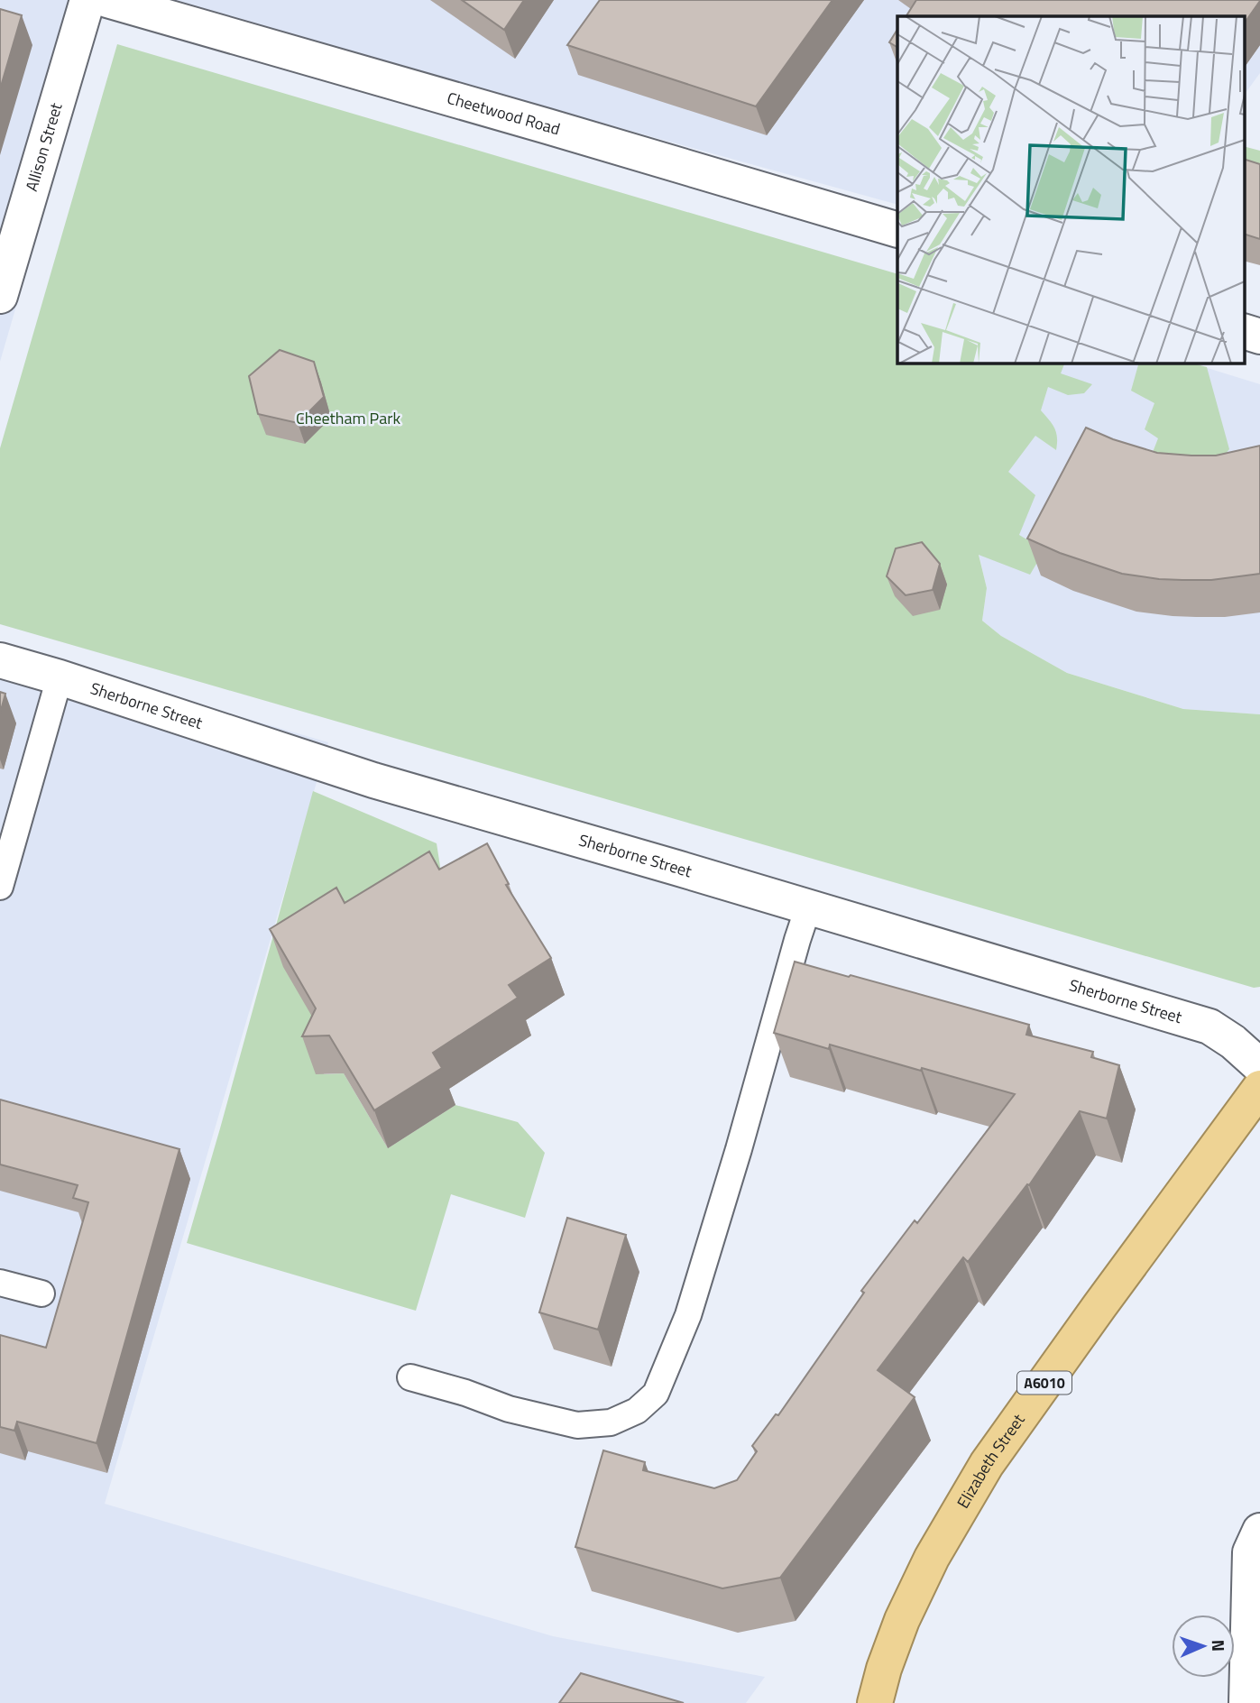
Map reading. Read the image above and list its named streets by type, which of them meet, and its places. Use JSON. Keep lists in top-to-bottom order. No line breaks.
{"streets":{"highway":["A6010","Elizabeth Street"],"street":["Cheetwood Road","Allison Street","Sherborne Street"]},"parks":["Cheetham Park"],"north":"right"}
